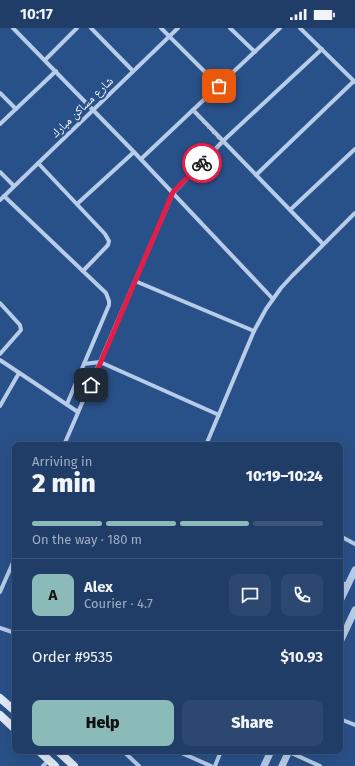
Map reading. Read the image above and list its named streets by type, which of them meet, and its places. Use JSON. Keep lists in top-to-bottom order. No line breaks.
{"streets":{"street":["شارع مساكن مبارك"]},"page":{"status":"10:17","heading":["2 min","Arriving in","10:19–10:24"],"panel":["Alex","Courier · 4.7","Order #9535","$10.93"],"bar":"On the way · 180 m","round":"A","buttons":["Help","Share"]}}
